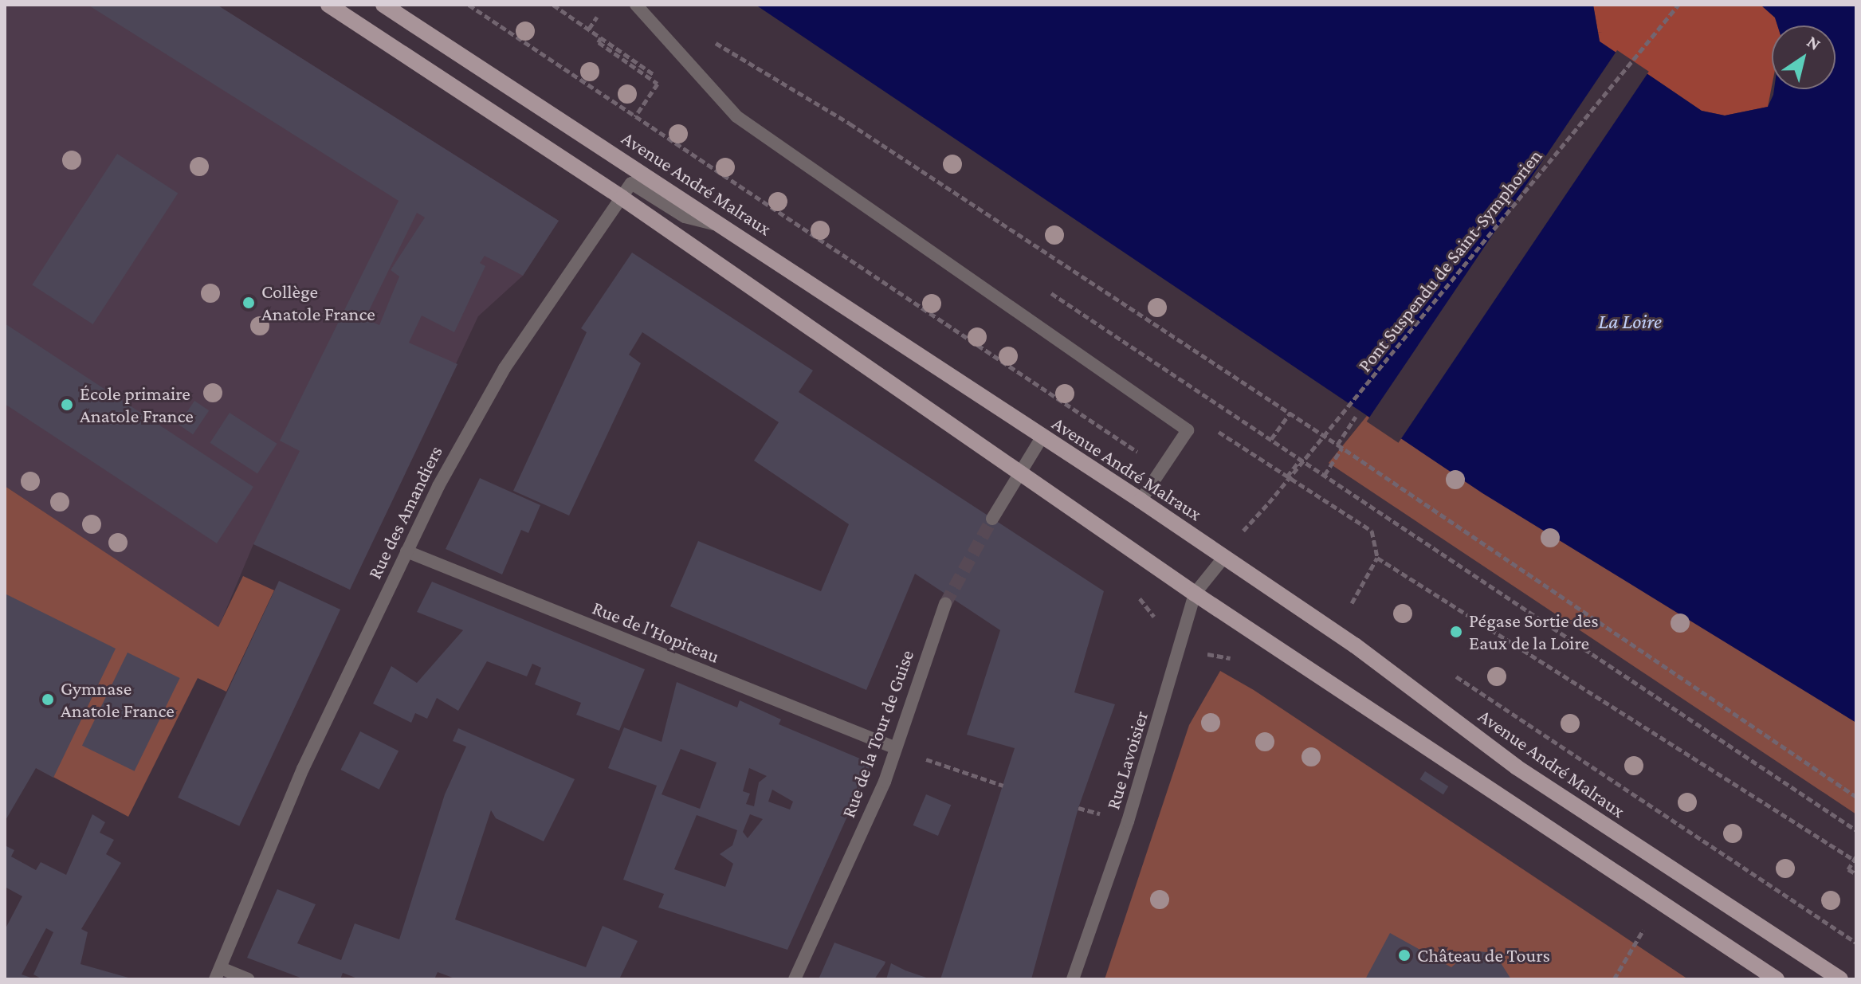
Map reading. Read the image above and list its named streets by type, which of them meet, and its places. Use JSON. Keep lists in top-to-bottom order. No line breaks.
{"streets":{"main road":["Avenue André Malraux"],"street":["Rue des Amandiers","Rue de l'Hopiteau","Rue de la Tour de Guise","Rue Lavoisier"],"path":["Pont Suspendu de Saint-Symphorien"]},"crossings":[["Avenue André Malraux","Rue Lavoisier"],["Rue des Amandiers","Rue de l'Hopiteau"],["Rue de l'Hopiteau","Rue de la Tour de Guise"]],"water":["La Loire"],"places":["Collège Anatole France","École primaire Anatole France","Pégase Sortie des Eaux de la Loire","Gymnase Anatole France","Château de Tours"],"north":"top right"}
